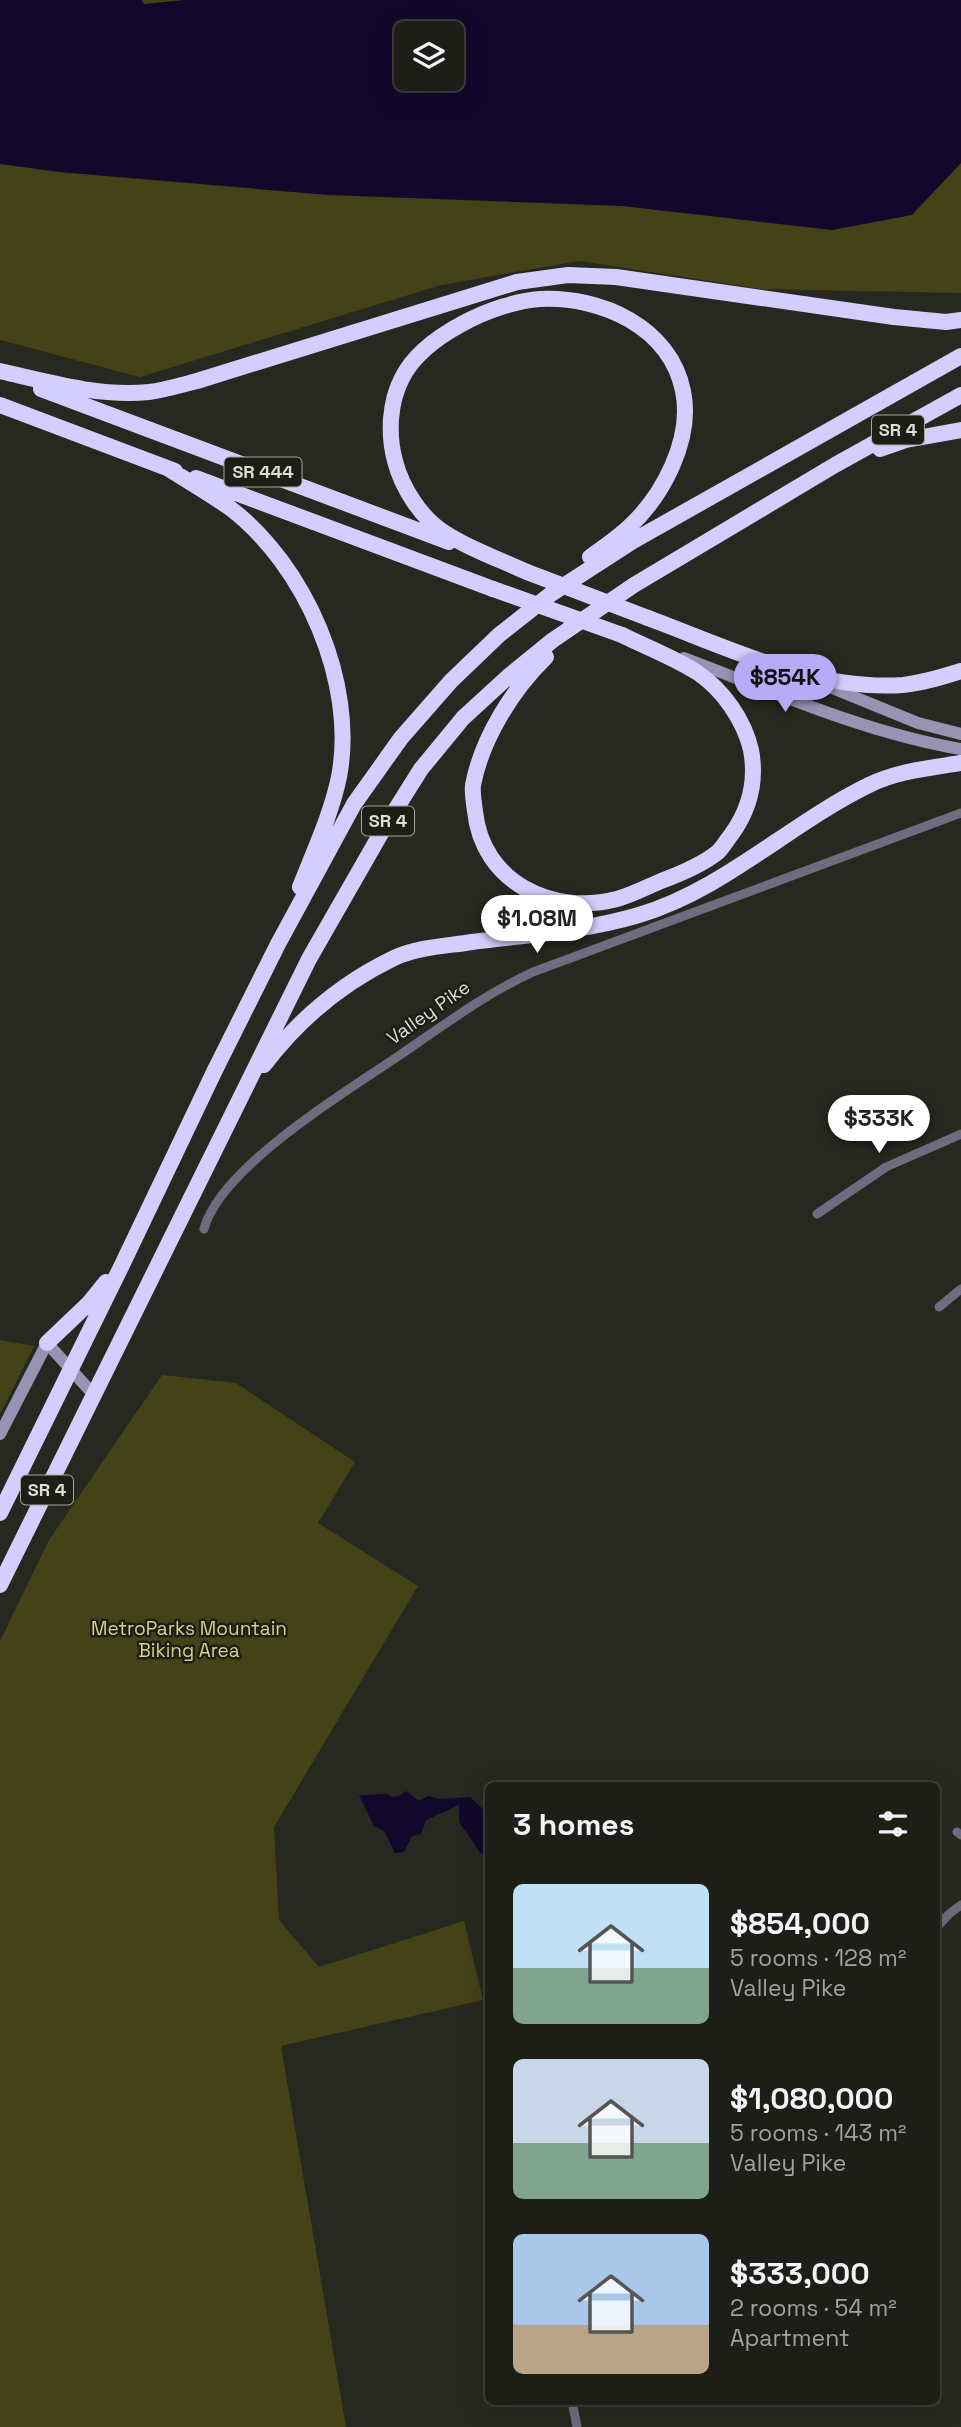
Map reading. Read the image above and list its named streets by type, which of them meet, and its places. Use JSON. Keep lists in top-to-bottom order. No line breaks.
{"streets":{"highway":["SR 4","SR 444"],"street":["Valley Pike"]},"parks":["MetroParks Mountain Biking Area"],"page":{"price":["$854K","$1.08M","$333K"],"heading":"3 homes","list":[{"name":"$854,000","note":"5 rooms · 128 m² · Valley Pike"},{"name":"$1,080,000","note":"5 rooms · 143 m² · Valley Pike"},{"name":"$333,000","note":"2 rooms · 54 m² · Apartment"}]}}
